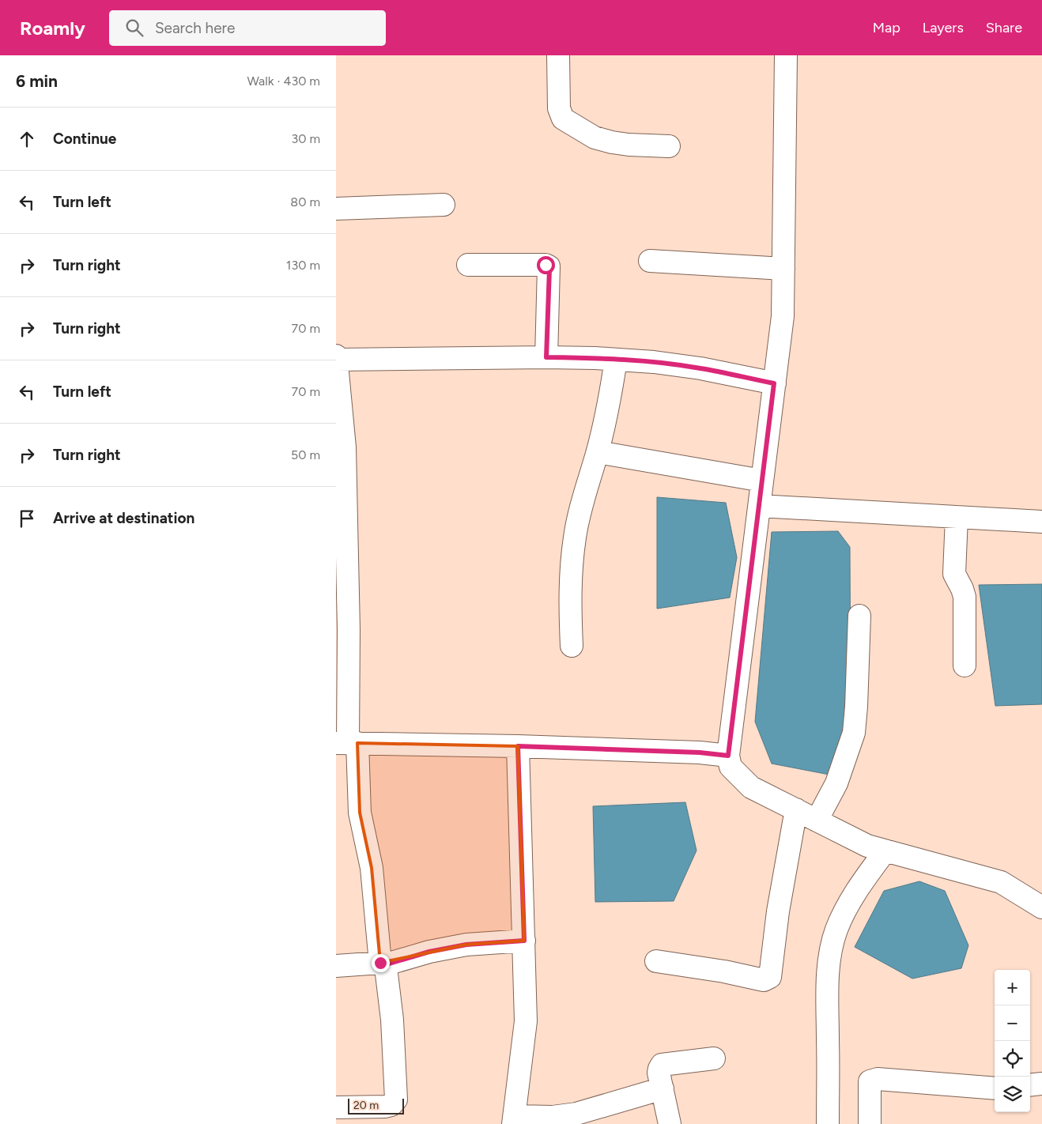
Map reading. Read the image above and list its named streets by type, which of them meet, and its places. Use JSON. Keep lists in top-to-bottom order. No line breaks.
{"scale_bar":"20 m","page":{"header":"Roamly","search":"Search here","nav":["Map","Layers","Share"],"heading":["6 min","Walk · 430 m"],"list":[["Continue","30 m"],["Turn left","80 m"],["Turn right","130 m"],["Turn right","70 m"],["Turn left","70 m"],["Turn right","50 m"],"Arrive at destination"],"map_buttons":["+","−"],"scale":"20 m"}}
